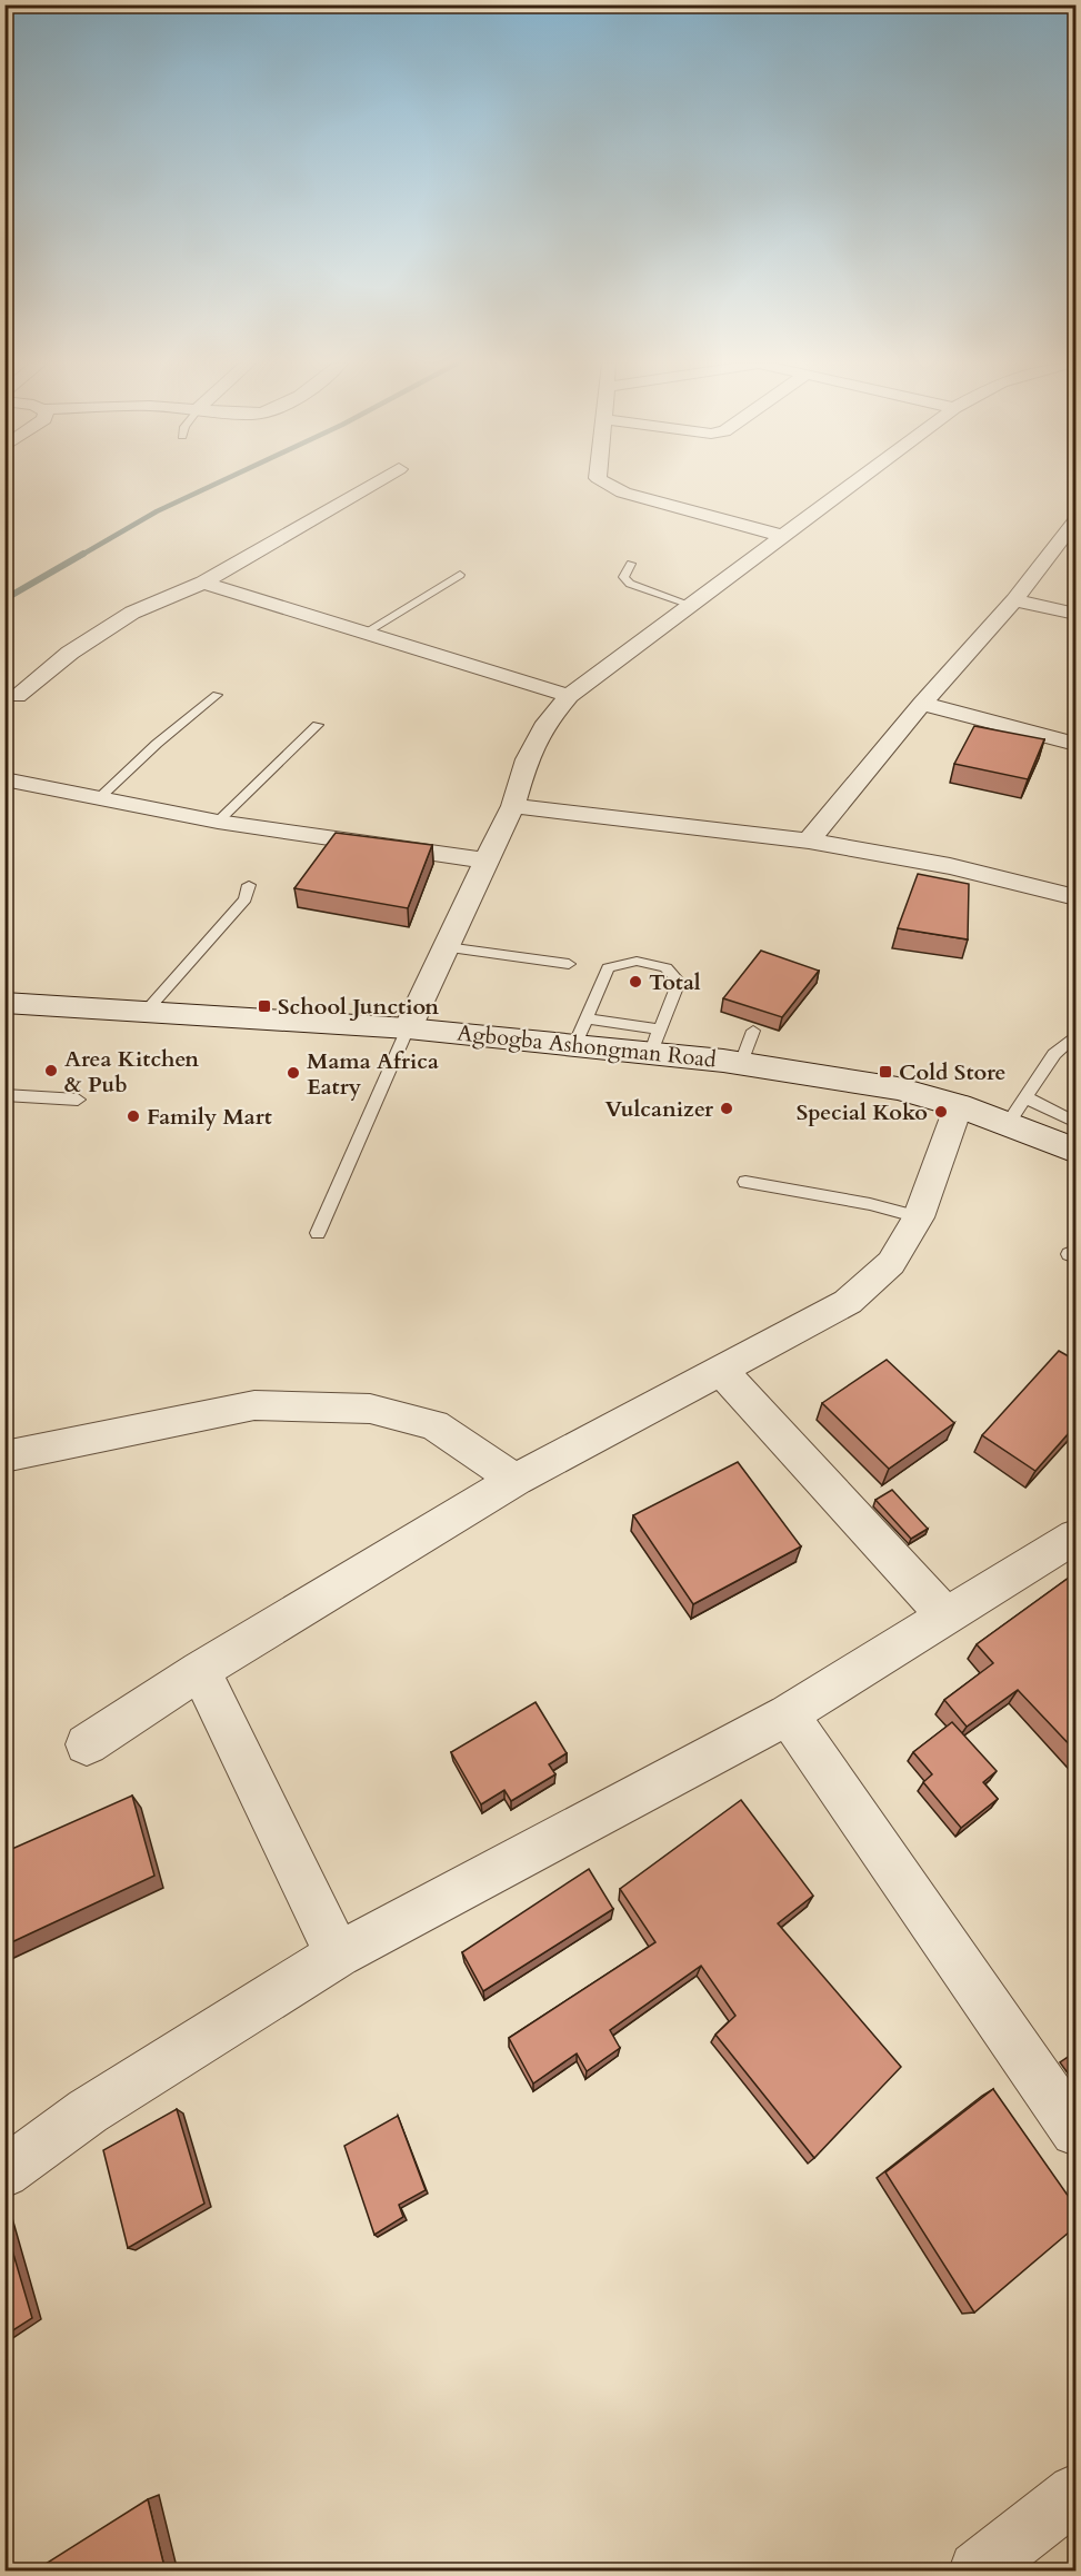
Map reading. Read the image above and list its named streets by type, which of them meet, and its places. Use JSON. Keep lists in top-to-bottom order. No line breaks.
{"streets":{"street":["Agbogba Ashongman Road"]},"places":{"other":["Total","Area Kitchen & Pub","Mama Africa Eatry","Vulcanizer","Special Koko","Family Mart"],"transit":["School Junction","Cold Store"]}}
